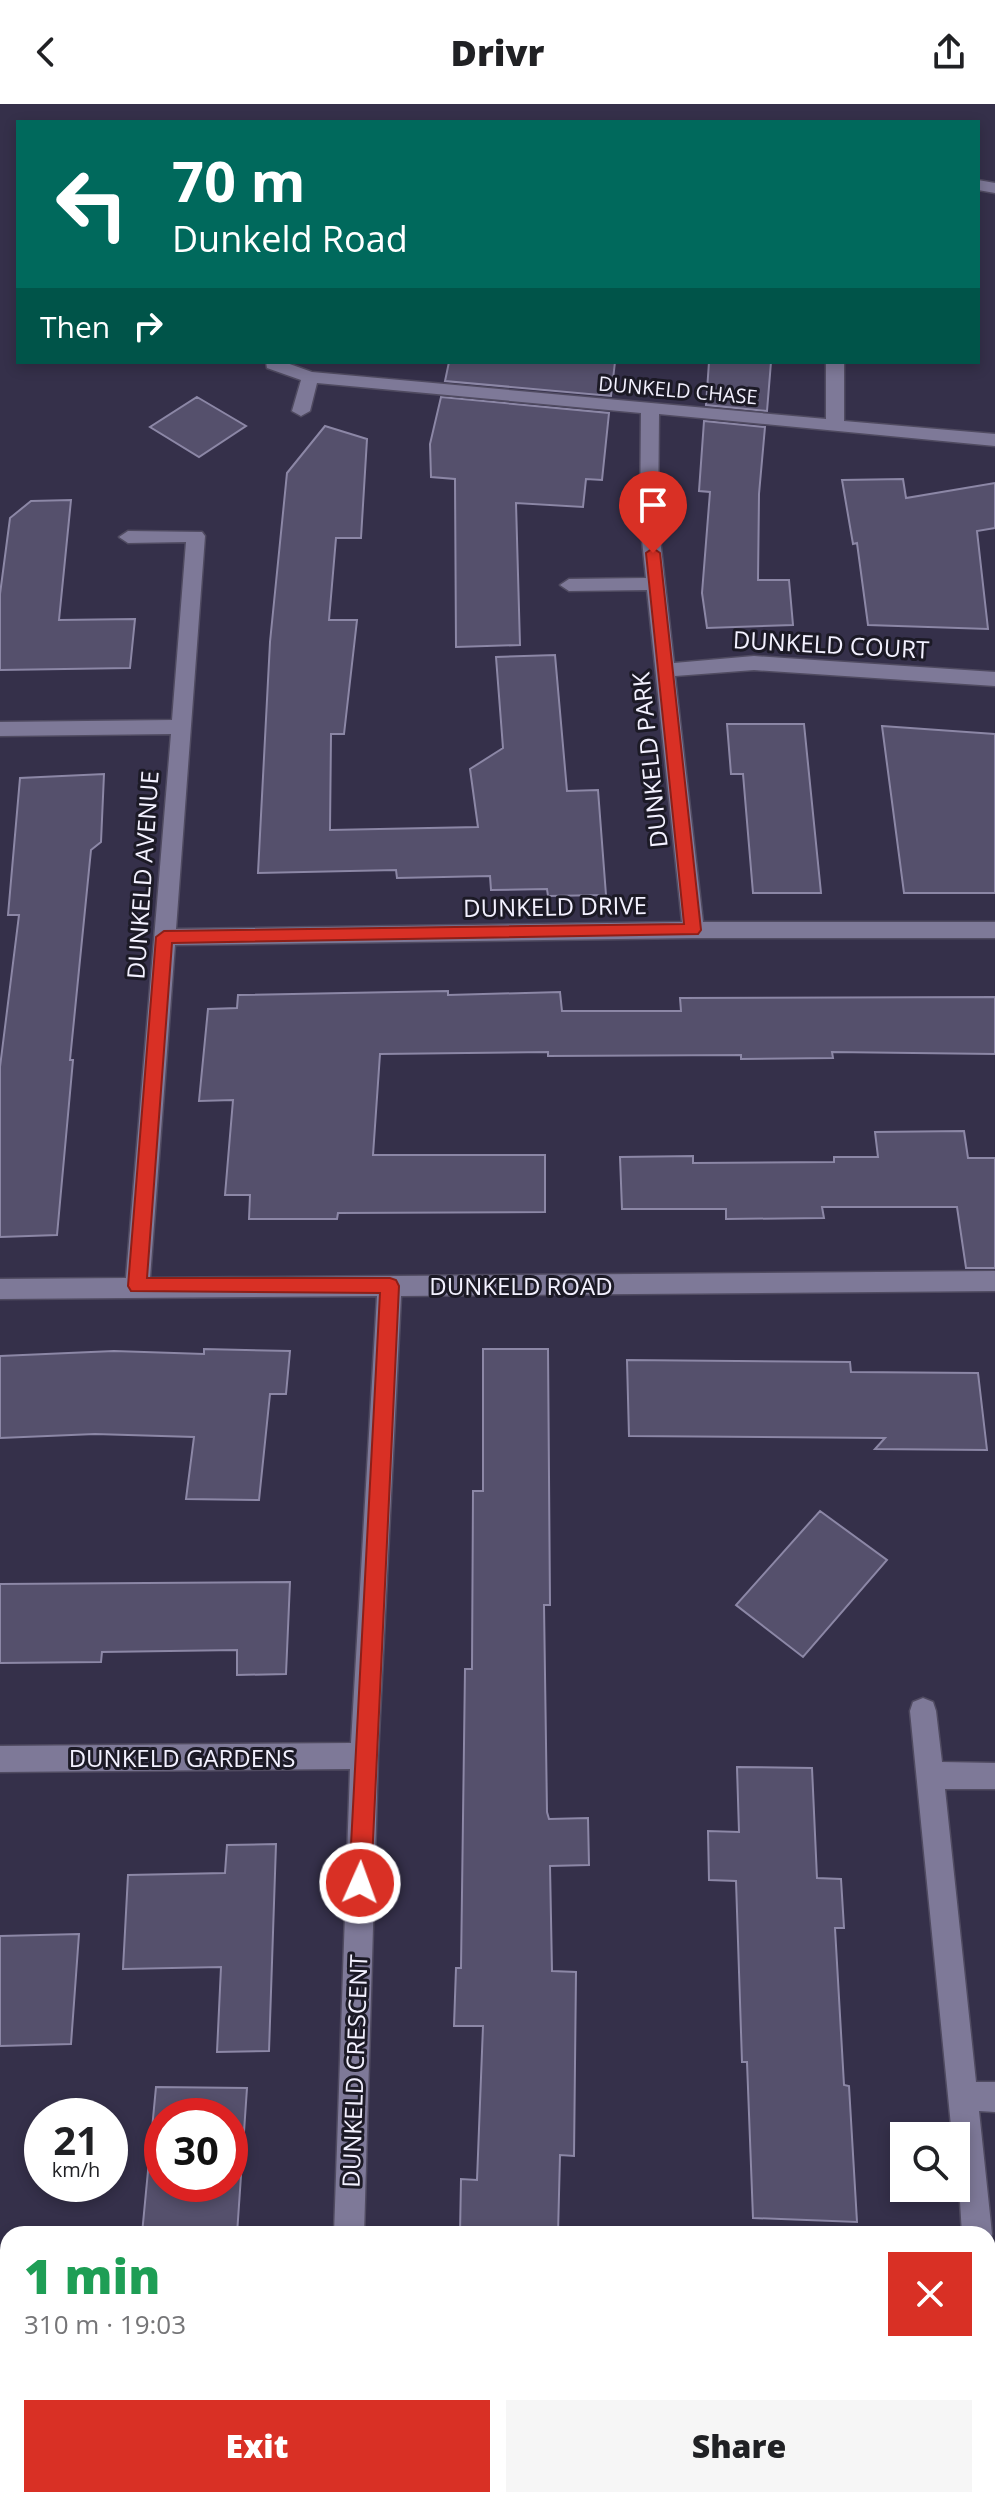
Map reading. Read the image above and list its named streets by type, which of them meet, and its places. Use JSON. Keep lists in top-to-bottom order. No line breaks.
{"streets":{"street":["DUNKELD CHASE","DUNKELD COURT","DUNKELD PARK","DUNKELD AVENUE","DUNKELD DRIVE","DUNKELD ROAD","DUNKELD GARDENS","DUNKELD CRESCENT"]},"crossings":[["DUNKELD CHASE","DUNKELD PARK"],["DUNKELD COURT","DUNKELD PARK"],["DUNKELD PARK","DUNKELD DRIVE"],["DUNKELD AVENUE","DUNKELD DRIVE"],["DUNKELD AVENUE","DUNKELD ROAD"],["DUNKELD ROAD","DUNKELD CRESCENT"],["DUNKELD GARDENS","DUNKELD CRESCENT"]],"page":{"header":"Drivr","turn":["70 m","Dunkeld Road"],"then":"Then","speed":"21 km/h","limit":"30","heading":["1 min","310 m · 19:03"],"buttons":["Exit","Share"]}}
